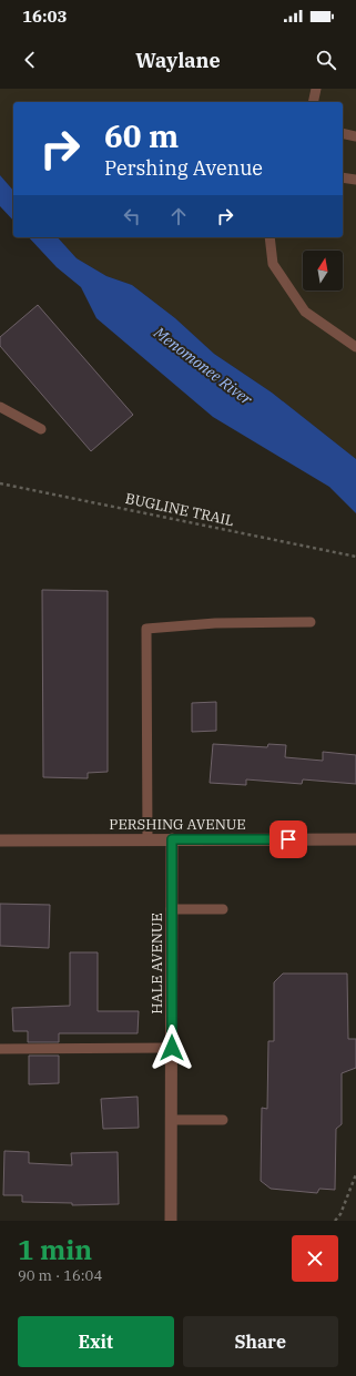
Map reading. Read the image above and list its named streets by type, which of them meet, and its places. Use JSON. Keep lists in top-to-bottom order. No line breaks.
{"streets":{"street":["PERSHING AVENUE","HALE AVENUE"],"path":["BUGLINE TRAIL"]},"crossings":[["PERSHING AVENUE","HALE AVENUE"]],"water":["Menomonee River"],"north":"top","page":{"status":"16:03","header":"Waylane","turn":["60 m","Pershing Avenue"],"heading":["1 min","90 m · 16:04"],"buttons":["Exit","Share"]}}
